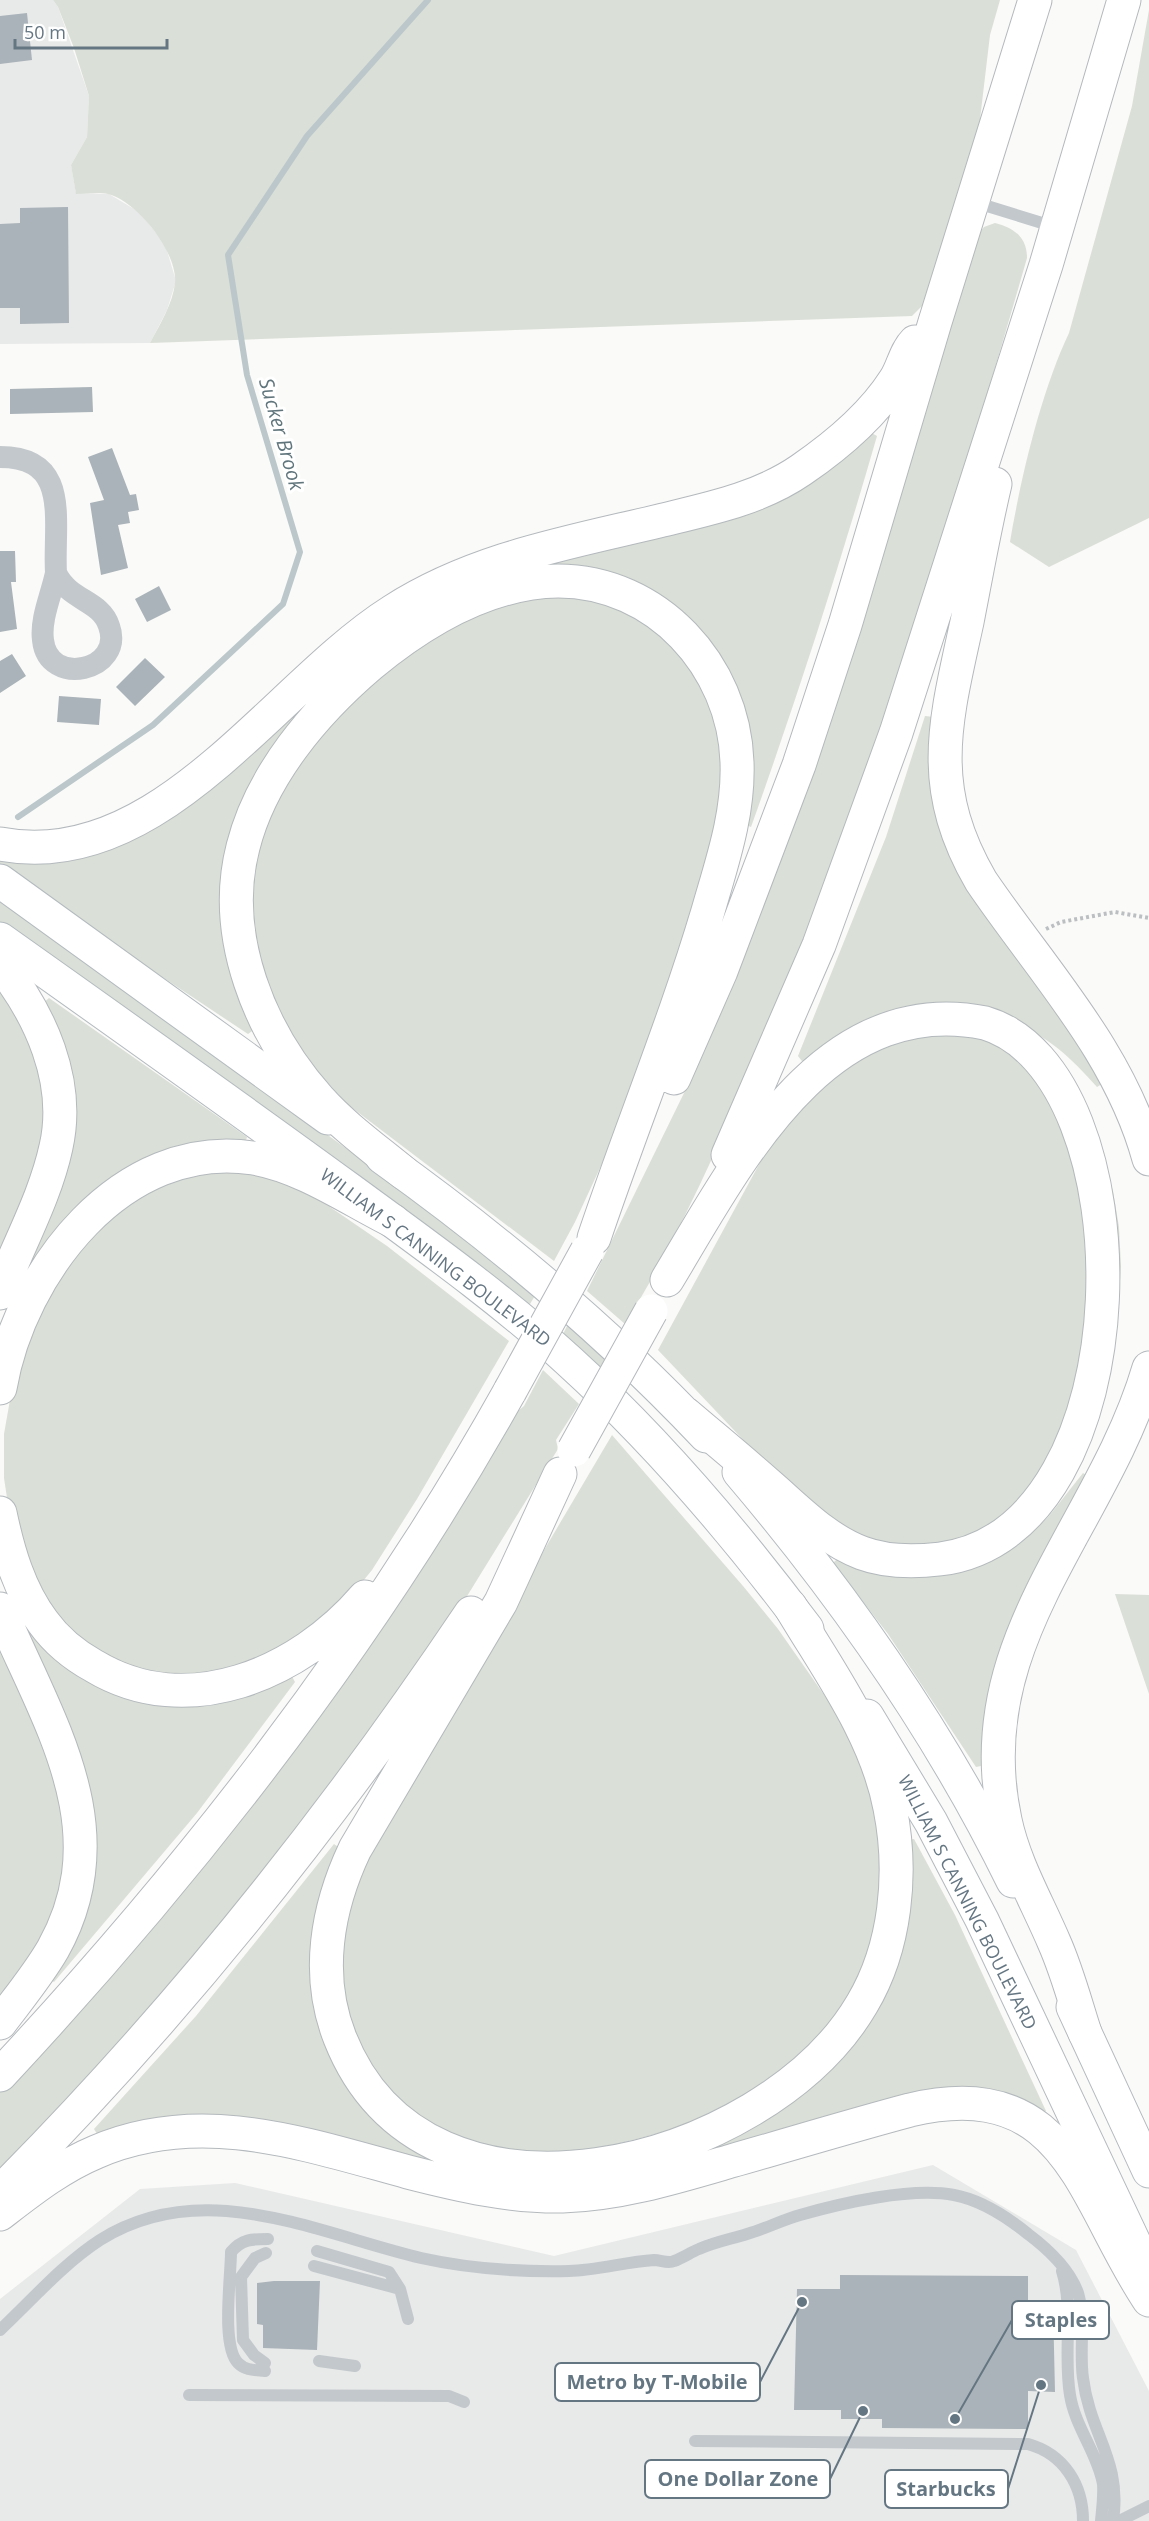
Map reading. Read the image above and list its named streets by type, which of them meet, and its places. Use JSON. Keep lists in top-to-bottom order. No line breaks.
{"streets":{"main road":["WILLIAM S CANNING BOULEVARD"]},"water":["Sucker Brook"],"places":["Metro by T-Mobile","Starbucks","One Dollar Zone","Staples"],"scale_bar":"50 m"}
